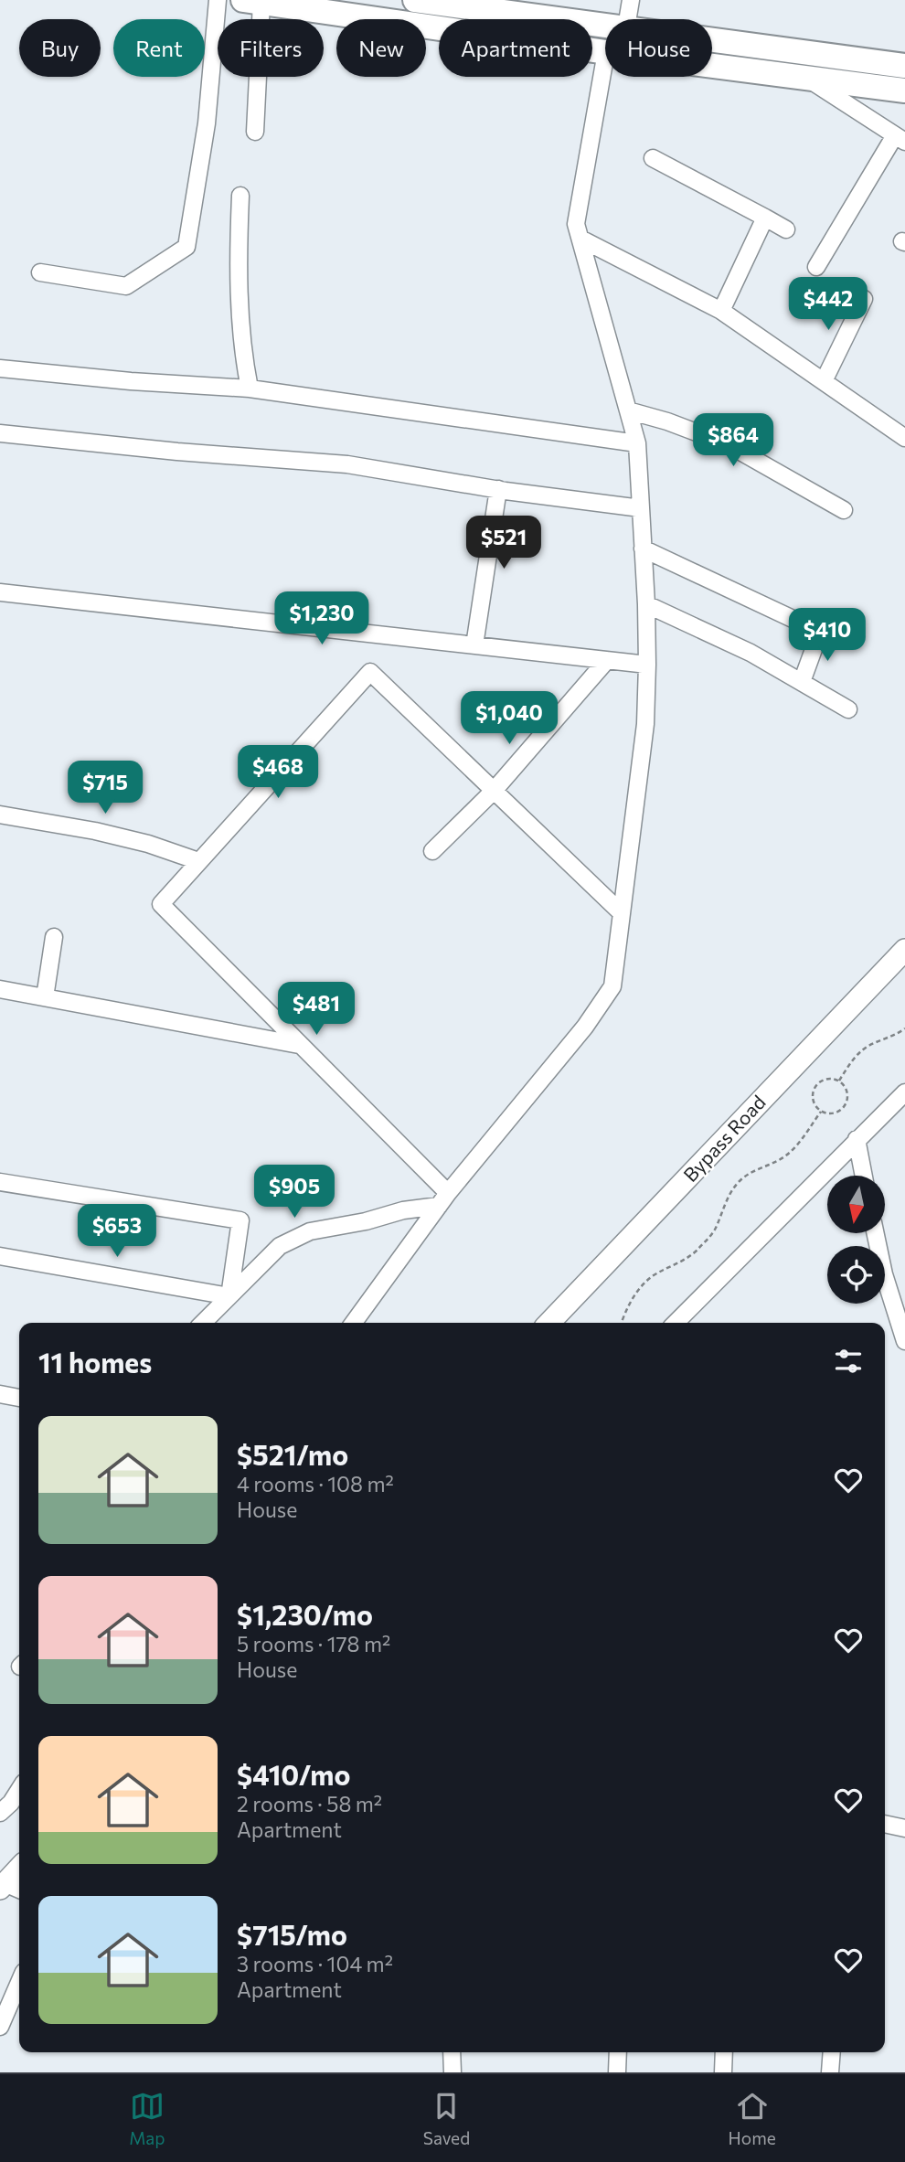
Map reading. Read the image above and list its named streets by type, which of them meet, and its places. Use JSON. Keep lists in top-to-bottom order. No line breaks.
{"streets":{"main road":["Bypass Road"]},"north":"bottom","page":{"chip":["Buy","Rent","Filters","New","Apartment","House"],"price":["$442","$864","$521","$1,230","$410","$1,040","$468","$715","$481","$905","$653"],"heading":"11 homes","list":[{"name":"$521/mo","note":"4 rooms · 108 m² · House"},{"name":"$1,230/mo","note":"5 rooms · 178 m² · House"},{"name":"$410/mo","note":"2 rooms · 58 m² · Apartment"},{"name":"$715/mo","note":"3 rooms · 104 m² · Apartment"}],"tabs":["Map","Saved","Home"]}}
